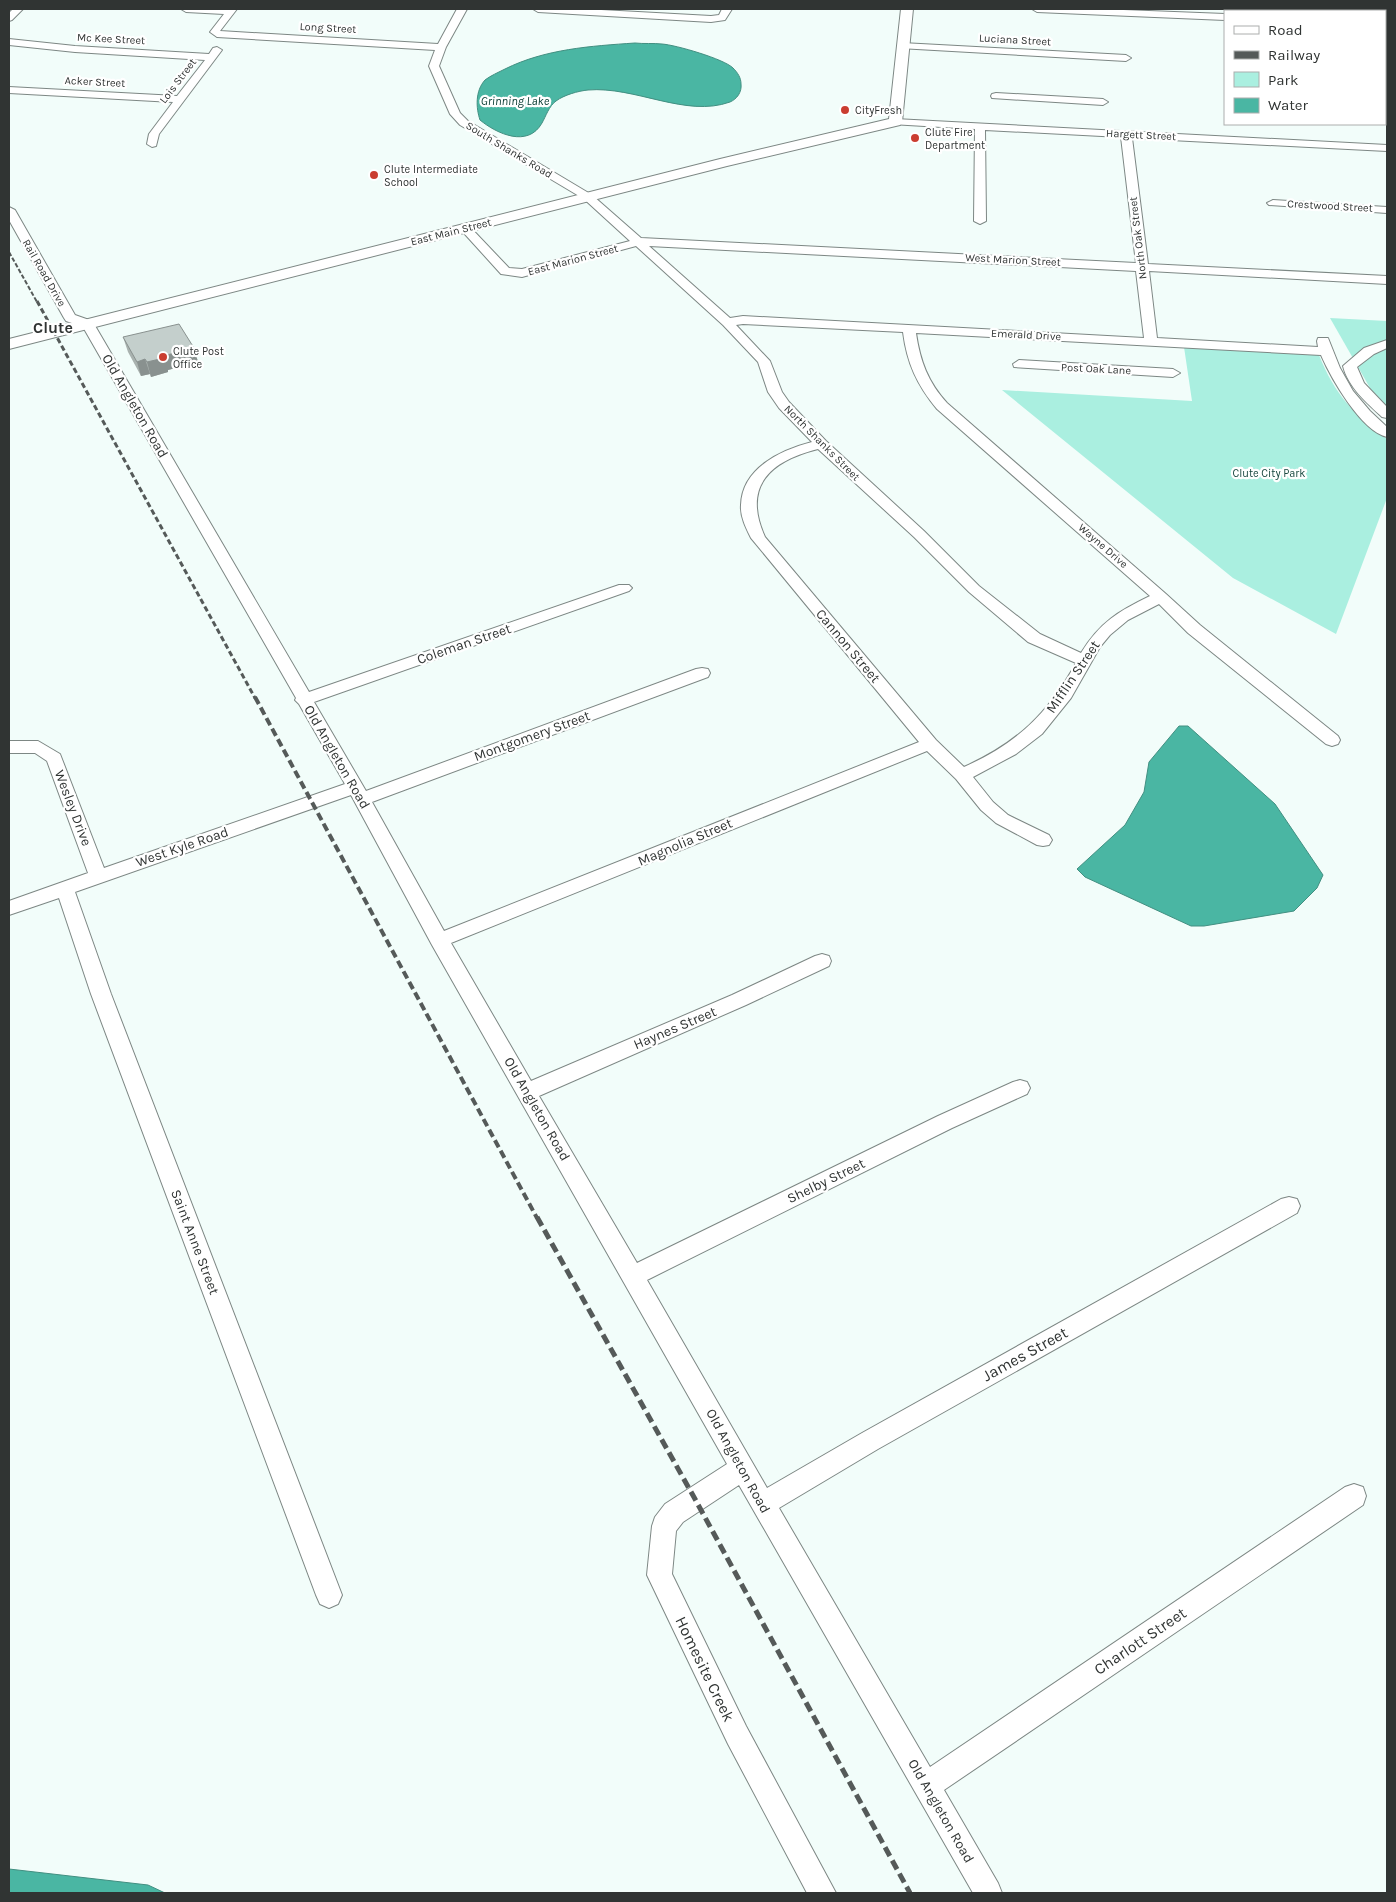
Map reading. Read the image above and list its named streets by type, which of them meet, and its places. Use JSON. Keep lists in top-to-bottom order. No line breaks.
{"streets":{"main road":["East Main Street"],"street":["Long Street","Mc Kee Street","Luciana Street","Lois Street","Acker Street","Hargett Street","South Shanks Road","Crestwood Street","North Oak Street","East Marion Street","West Marion Street","Rail Road Drive","Emerald Drive","Post Oak Lane","Old Angleton Road","North Shanks Street","Wayne Drive","Coleman Street","Cannon Street","Mifflin Street","Montgomery Street","Wesley Drive","Magnolia Street","West Kyle Road","Haynes Street","Shelby Street","Saint Anne Street","James Street","Charlott Street","Homesite Creek"]},"crossings":[["Long Street","Lois Street"],["Long Street","South Shanks Road"],["Mc Kee Street","Lois Street"],["Lois Street","Acker Street"],["Hargett Street","East Main Street"],["Hargett Street","North Oak Street"],["South Shanks Road","East Main Street"],["South Shanks Road","North Shanks Street"],["East Main Street","East Marion Street"],["East Main Street","Rail Road Drive"],["East Main Street","Old Angleton Road"],["East Main Street","North Shanks Street"],["North Oak Street","West Marion Street"],["North Oak Street","Emerald Drive"],["East Marion Street","West Marion Street"],["East Marion Street","North Shanks Street"],["West Marion Street","North Shanks Street"],["Rail Road Drive","Old Angleton Road"],["Emerald Drive","Post Oak Lane"],["Emerald Drive","North Shanks Street"],["Emerald Drive","Wayne Drive"],["Old Angleton Road","Coleman Street"],["Old Angleton Road","Montgomery Street"],["Old Angleton Road","Magnolia Street"],["Old Angleton Road","West Kyle Road"],["Old Angleton Road","Haynes Street"],["Old Angleton Road","Shelby Street"],["Old Angleton Road","James Street"],["Old Angleton Road","Charlott Street"],["Old Angleton Road","Homesite Creek"],["North Shanks Street","Cannon Street"],["North Shanks Street","Mifflin Street"],["Wayne Drive","Mifflin Street"],["Cannon Street","Mifflin Street"],["Cannon Street","Magnolia Street"],["Montgomery Street","West Kyle Road"],["Wesley Drive","West Kyle Road"],["West Kyle Road","Saint Anne Street"]],"districts":["Clute"],"water":["Grinning Lake"],"parks":["Clute City Park"],"places":["CityFresh","Clute Fire Department","Clute Intermediate School","Clute Post Office"],"legend":["Road","Railway","Park","Water"]}
